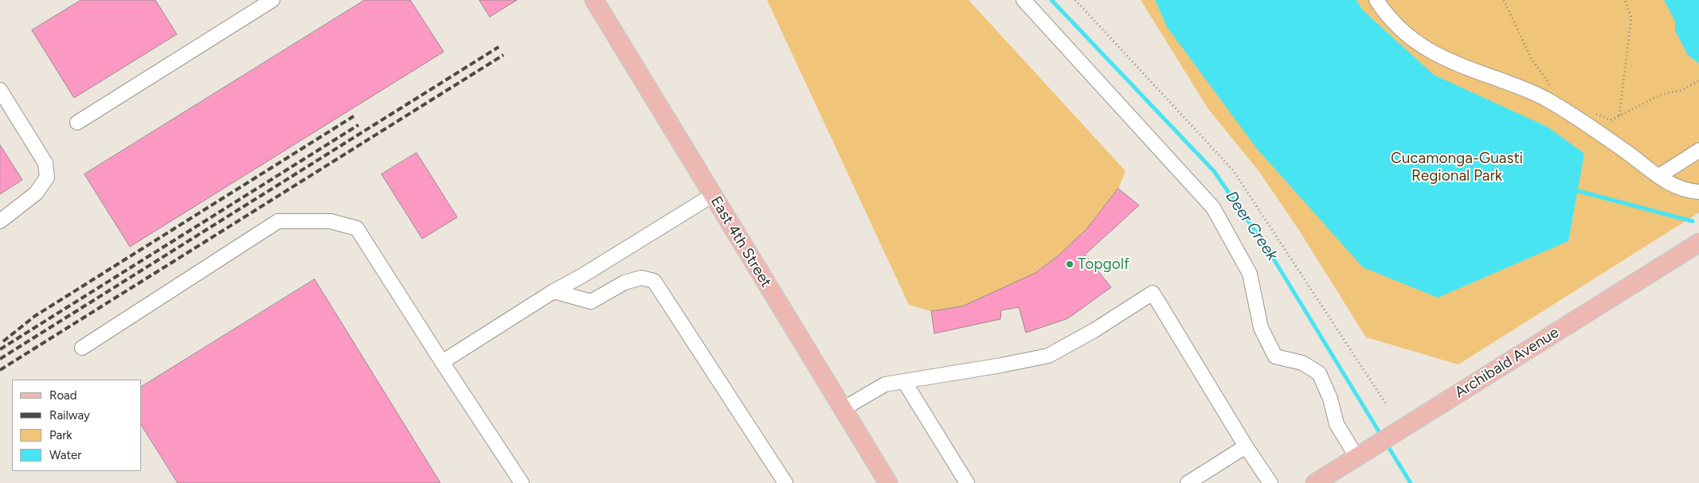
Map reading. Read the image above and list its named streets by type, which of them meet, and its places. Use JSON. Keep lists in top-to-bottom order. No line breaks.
{"streets":{"main road":["East 4th Street","Archibald Avenue"]},"water":["Deer Creek"],"parks":["Cucamonga-Guasti Regional Park"],"places":["Topgolf"],"legend":["Road","Railway","Park","Water"]}
